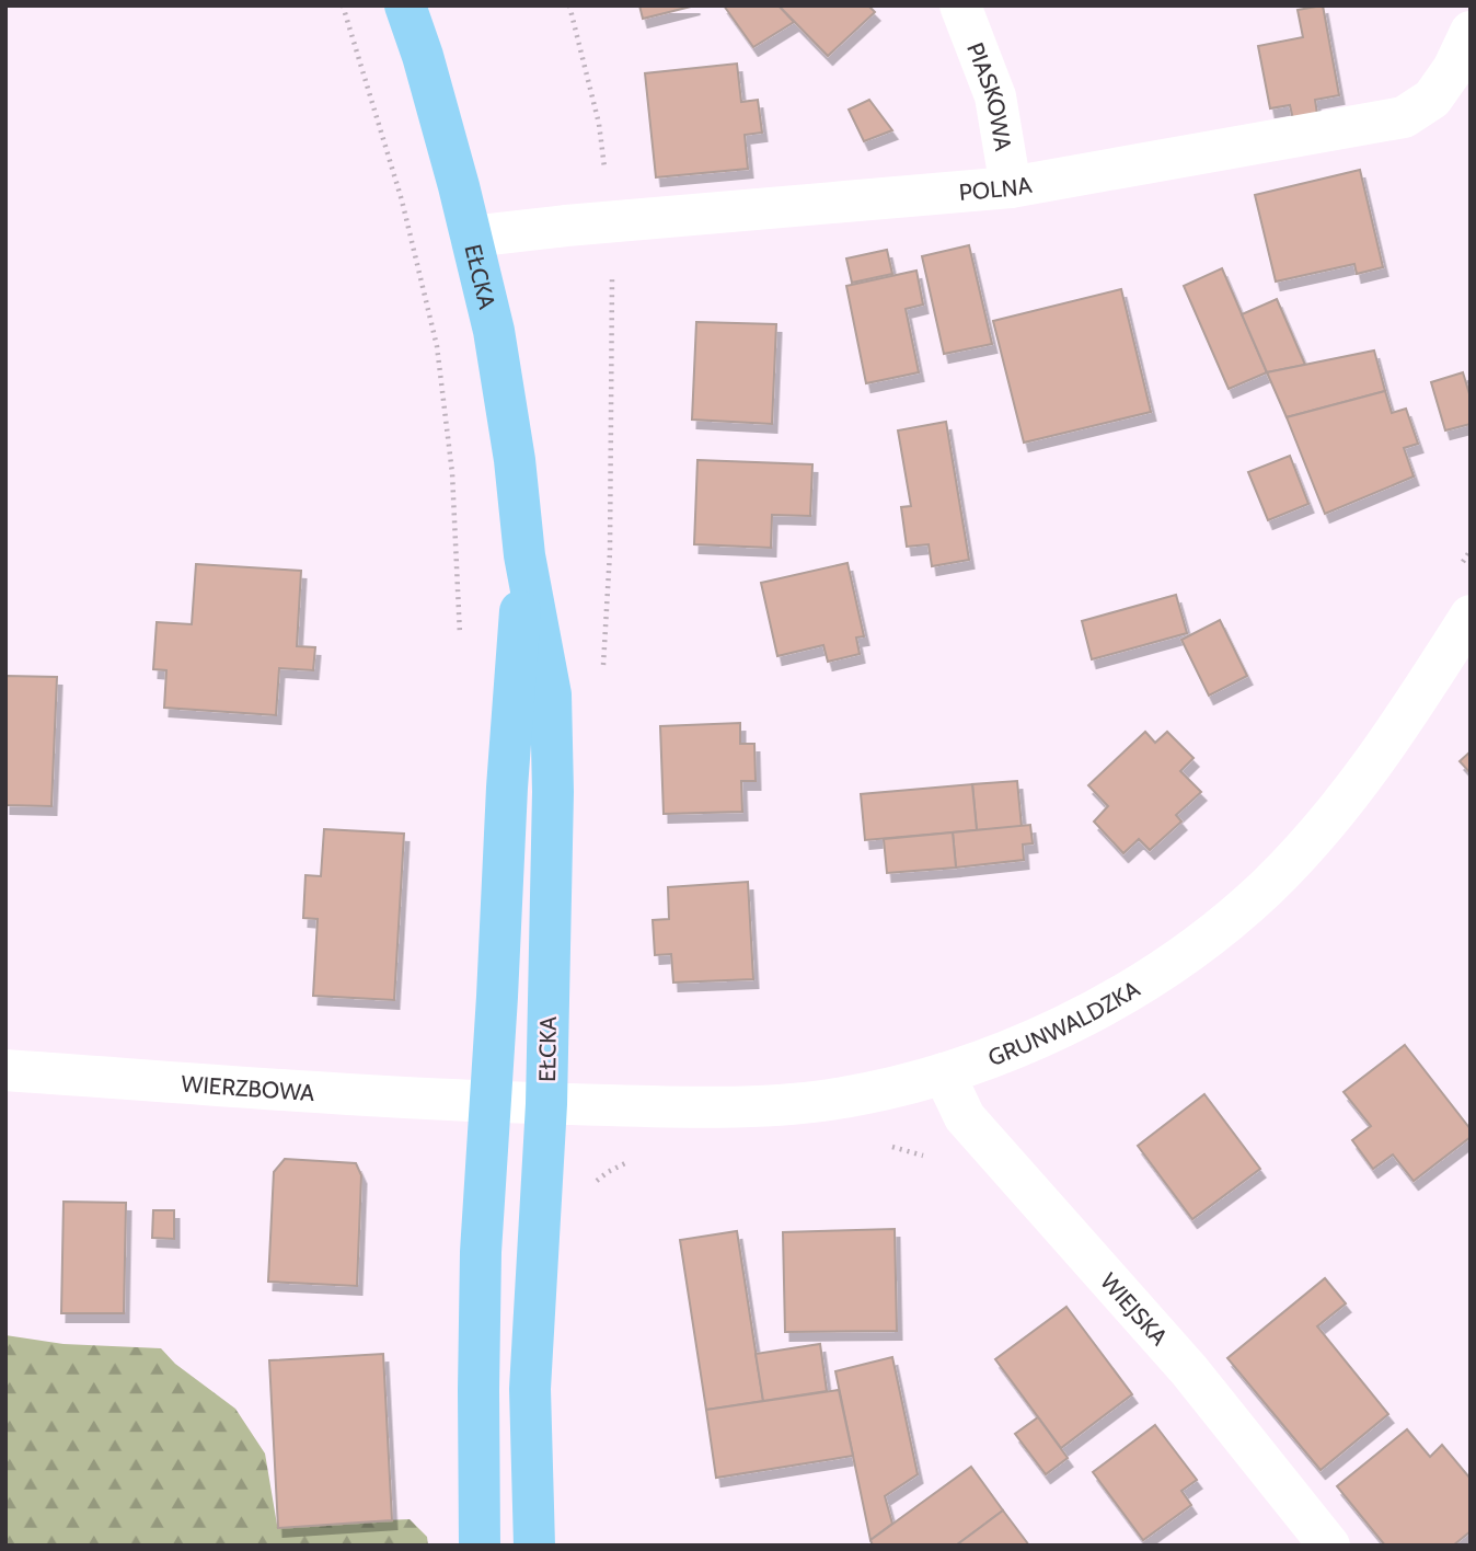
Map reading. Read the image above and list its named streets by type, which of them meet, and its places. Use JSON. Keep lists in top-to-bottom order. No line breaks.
{"streets":{"main road":["EŁCKA"],"street":["PIASKOWA","POLNA","GRUNWALDZKA","WIERZBOWA","WIEJSKA"]},"crossings":[["PIASKOWA","POLNA"],["POLNA","EŁCKA"],["EŁCKA","GRUNWALDZKA"],["EŁCKA","WIERZBOWA"],["GRUNWALDZKA","WIERZBOWA"],["GRUNWALDZKA","WIEJSKA"]]}
